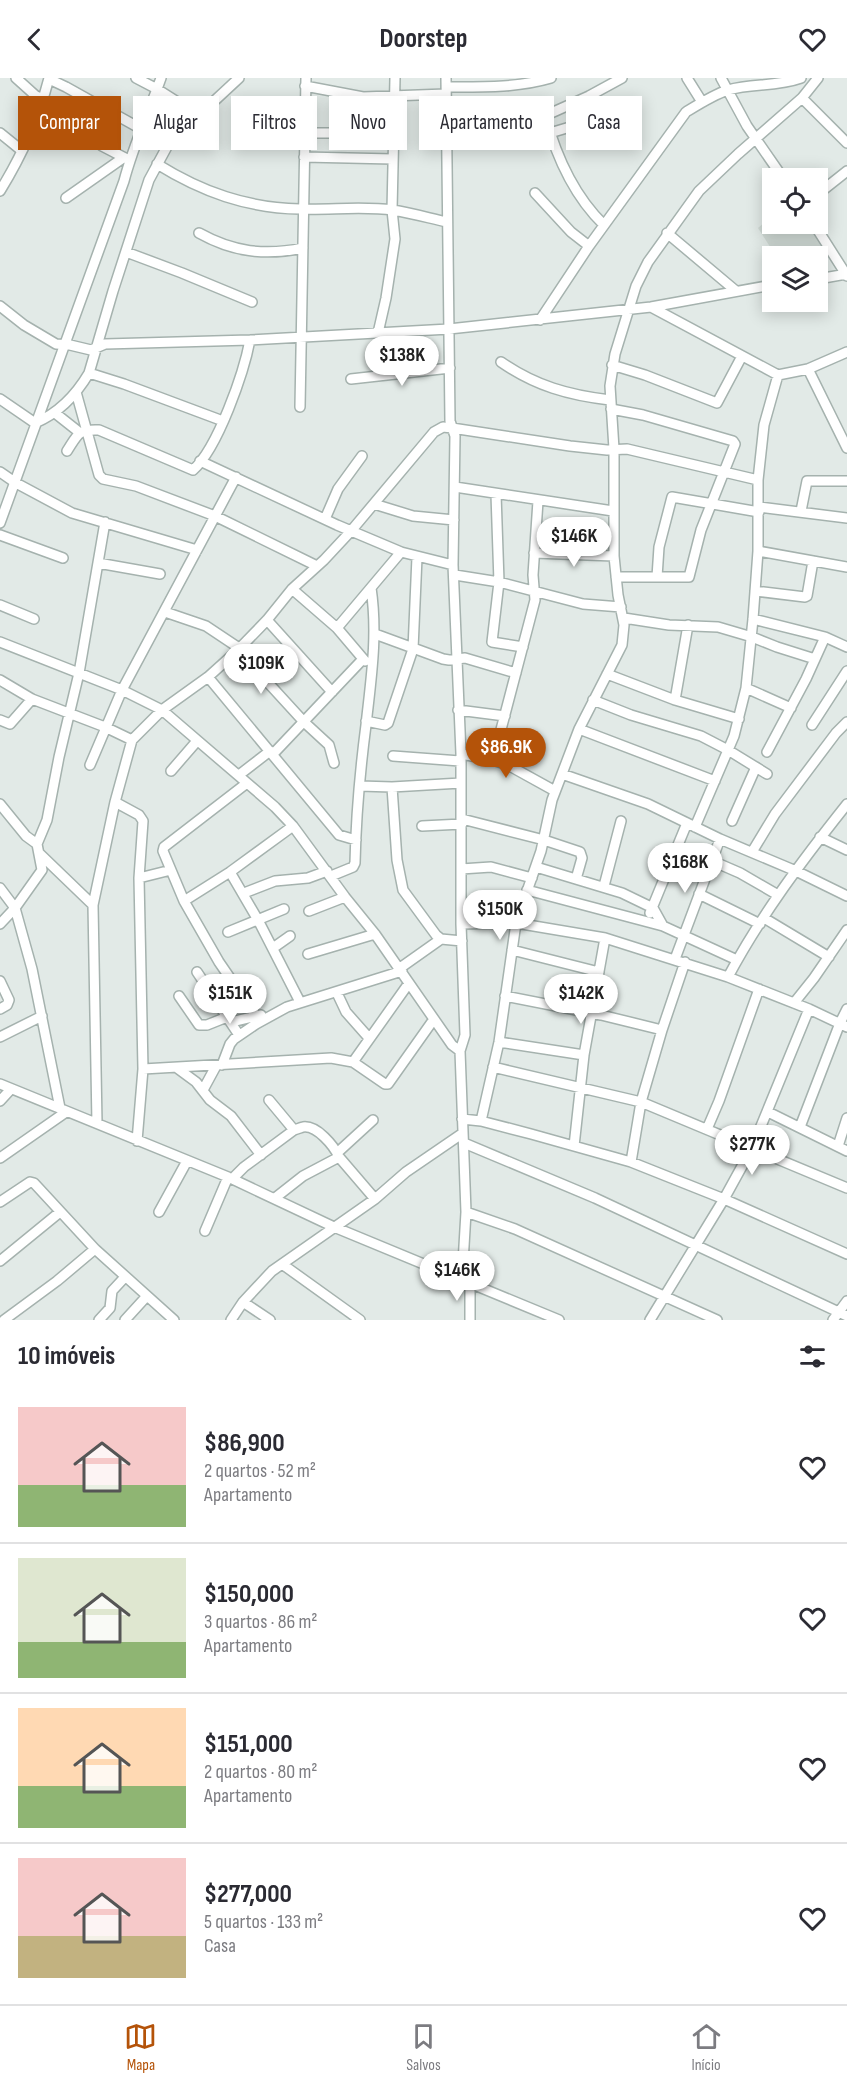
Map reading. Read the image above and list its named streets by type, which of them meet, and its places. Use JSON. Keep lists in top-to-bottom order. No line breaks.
{"page":{"header":"Doorstep","chip":["Comprar","Alugar","Filtros","Novo","Apartamento","Casa"],"price":["$138K","$146K","$109K","$86.9K","$168K","$150K","$151K","$142K","$277K","$146K"],"heading":"10 imóveis","list":[{"name":"$86,900","note":"2 quartos · 52 m² · Apartamento"},{"name":"$150,000","note":"3 quartos · 86 m² · Apartamento"},{"name":"$151,000","note":"2 quartos · 80 m² · Apartamento"},{"name":"$277,000","note":"5 quartos · 133 m² · Casa"}],"tabs":["Mapa","Salvos","Início"]}}
